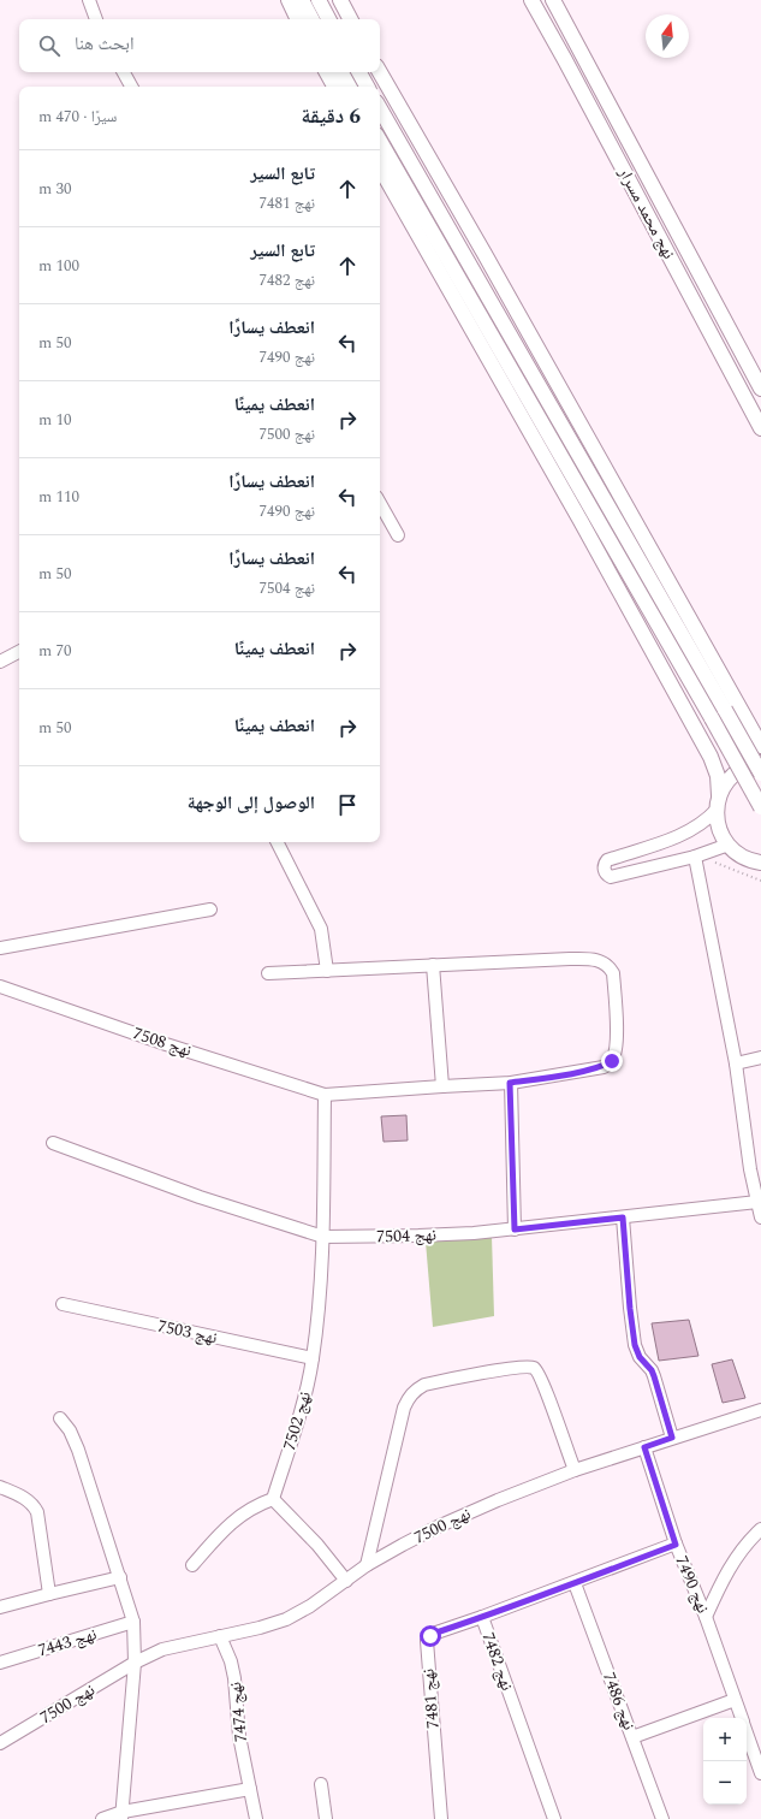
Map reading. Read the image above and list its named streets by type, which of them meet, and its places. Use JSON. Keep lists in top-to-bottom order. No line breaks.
{"streets":{"street":["نهج محمد مسرار","نهج 7508","نهج 7504","نهج 7503","نهج 7502","نهج 7500","نهج 7490","نهج 7443","نهج 7482","نهج 7481","نهج 7486","نهج 7474"]},"crossings":[["نهج 7508","نهج 7502"],["نهج 7504","نهج 7502"],["نهج 7503","نهج 7502"],["نهج 7500","نهج 7490"],["نهج 7500","نهج 7474"],["نهج 7490","نهج 7482"],["نهج 7482","نهج 7481"],["نهج 7482","نهج 7486"]],"north":"top","page":{"search":"ابحث هنا","heading":["6 دقيقة","سيرًا · 470 m"],"list":[["تابع السير","نهج 7481","30 m"],["تابع السير","نهج 7482","100 m"],["انعطف يسارًا","نهج 7490","50 m"],["انعطف يمينًا","نهج 7500","10 m"],["انعطف يسارًا","نهج 7490","110 m"],["انعطف يسارًا","نهج 7504","50 m"],["انعطف يمينًا","70 m"],["انعطف يمينًا","50 m"],"الوصول إلى الوجهة"],"map_buttons":["+","−"]}}
